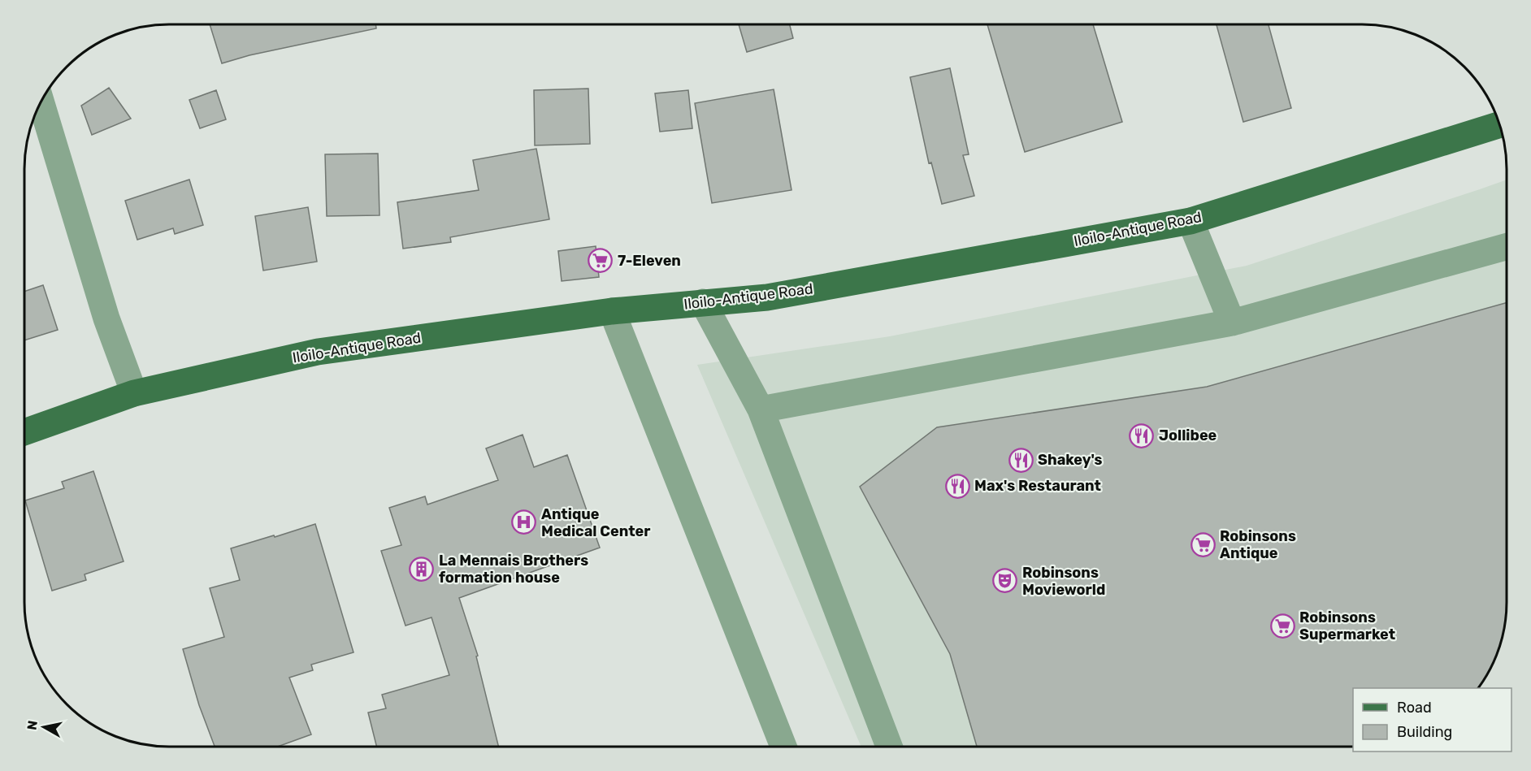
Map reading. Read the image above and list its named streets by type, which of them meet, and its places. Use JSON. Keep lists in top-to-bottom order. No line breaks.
{"streets":{"main road":["Iloilo-Antique Road"]},"places":{"supermarket":["7-Eleven","Robinsons Antique","Robinsons Supermarket"],"restaurant":["Jollibee","Shakey's","Max's Restaurant"],"hospital":["Antique Medical Center"],"building":["La Mennais Brothers formation house"],"theatre":["Robinsons Movieworld"]},"legend":["Road","Building"],"north":"left"}
